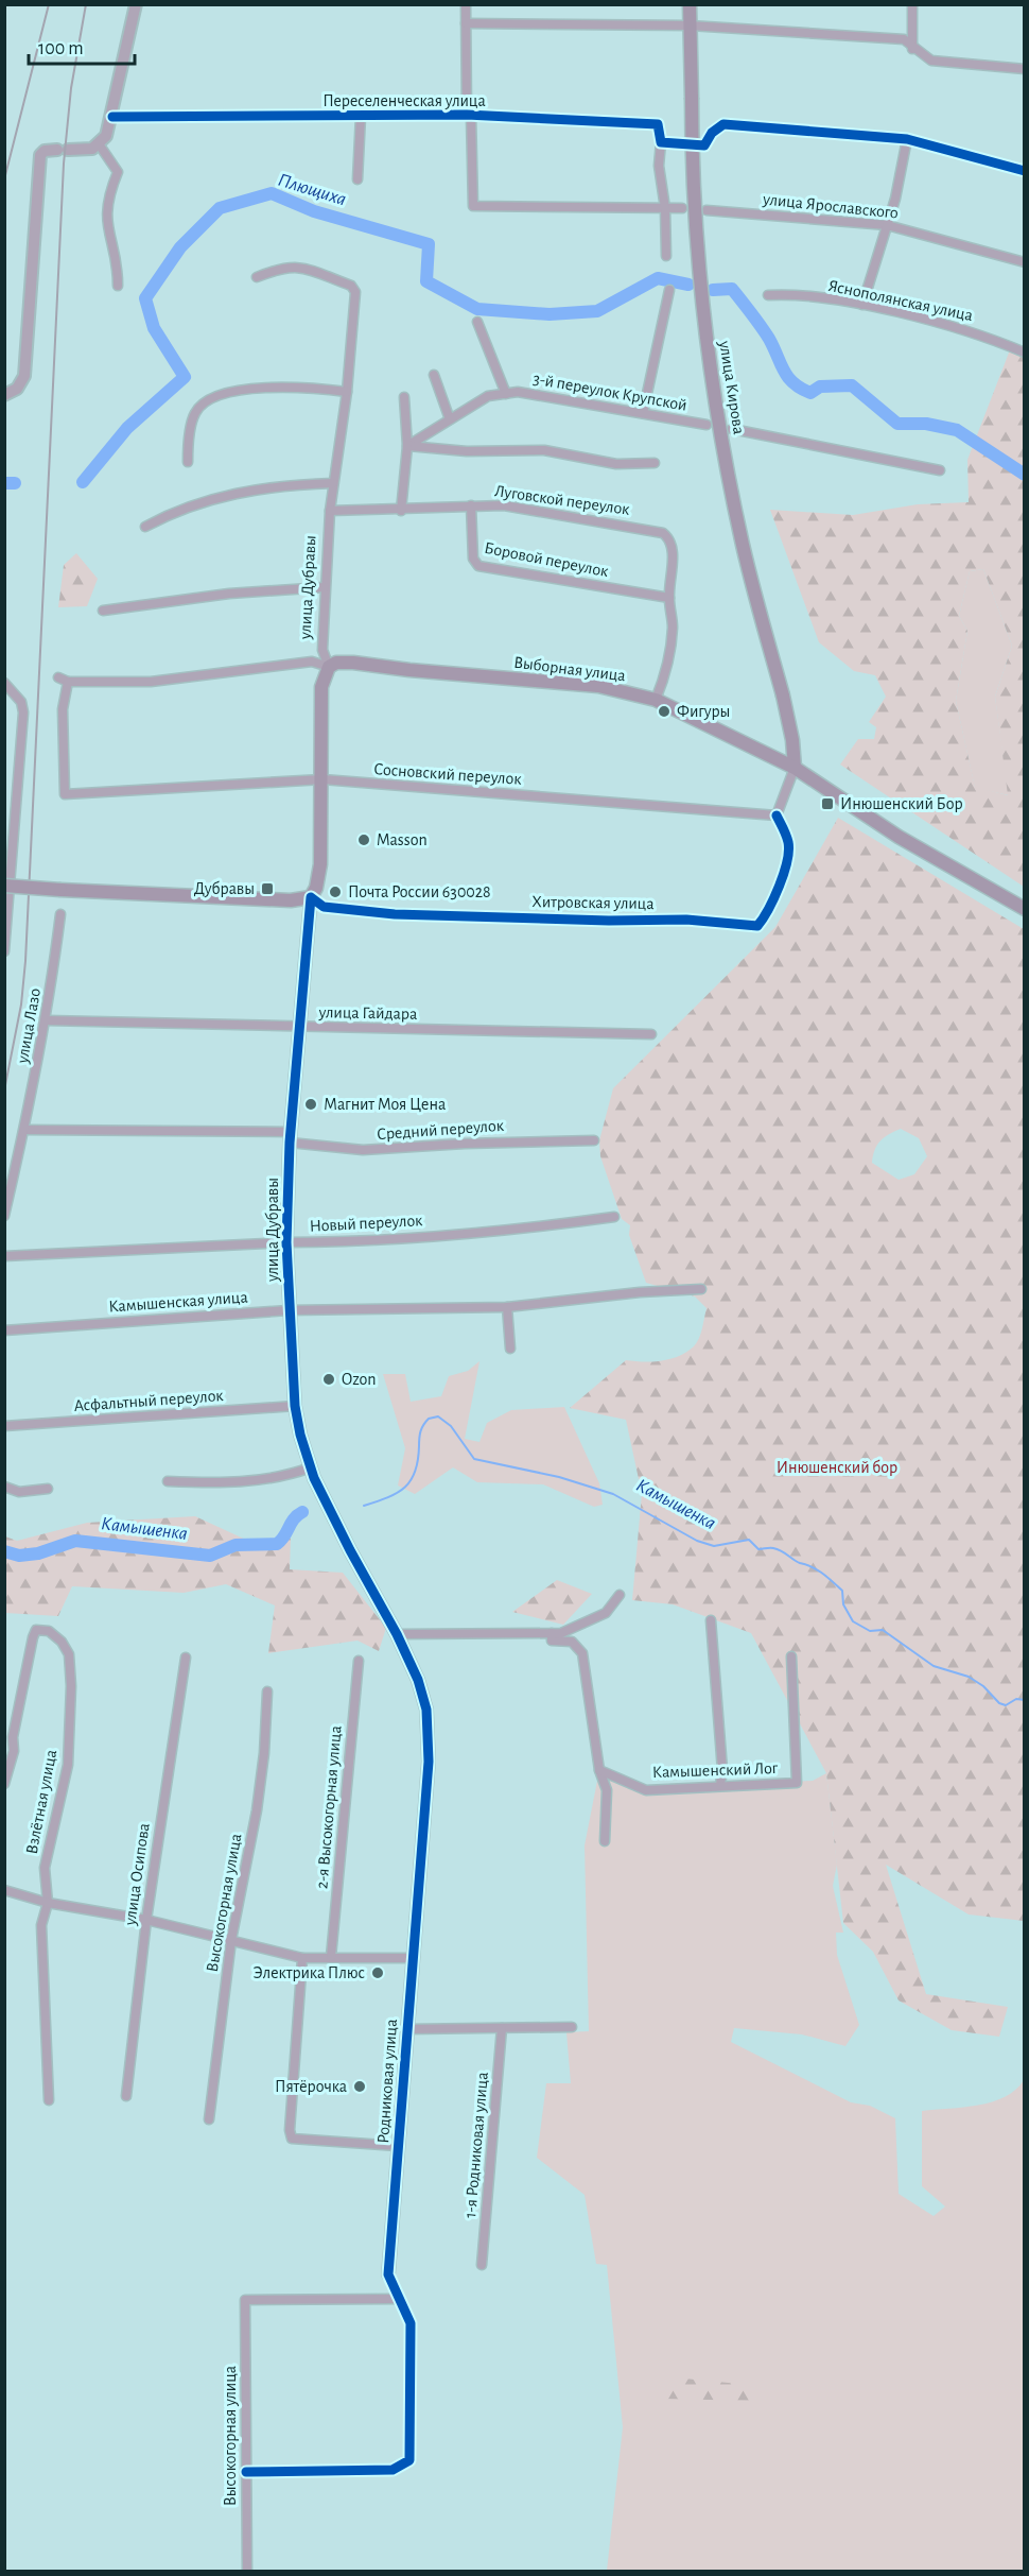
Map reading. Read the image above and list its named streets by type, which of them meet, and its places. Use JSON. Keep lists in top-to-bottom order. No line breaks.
{"streets":{"main road":["улица Кирова","улица Дубравы","Выборная улица","Хитровская улица"],"street":["Переселенческая улица","улица Ярославского","Яснополянская улица","3-й переулок Крупской","Луговской переулок","Боровой переулок","Сосновский переулок","улица Гайдара","улица Лазо","Средний переулок","Новый переулок","Камышенская улица","Асфальтный переулок","Камышенский Лог","Взлётная улица","2-я Высокогорная улица","улица Осипова","Высокогорная улица","Родниковая улица","1-я Родниковая улица"]},"crossings":[["улица Кирова","Выборная улица"],["Луговской переулок","Боровой переулок"],["Луговской переулок","улица Дубравы"],["улица Дубравы","Выборная улица"],["улица Дубравы","Сосновский переулок"],["улица Дубравы","Хитровская улица"],["улица Дубравы","улица Гайдара"],["улица Дубравы","Средний переулок"],["улица Дубравы","Новый переулок"],["улица Дубравы","Камышенская улица"],["улица Дубравы","Асфальтный переулок"],["улица Дубравы","Родниковая улица"],["Выборная улица","Сосновский переулок"],["Сосновский переулок","Хитровская улица"],["улица Гайдара","улица Лазо"],["улица Лазо","Средний переулок"],["Высокогорная улица","Родниковая улица"]],"water":["Плющиха","Камышенка"],"parks":["Инюшенский бор"],"places":{"other":["Фигуры","Masson","Почта России 630028","Магнит Моя Цена","Ozon","Электрика Плюс","Пятёрочка"],"transit":["Инюшенский Бор","Дубравы"]},"scale_bar":"100 m"}
